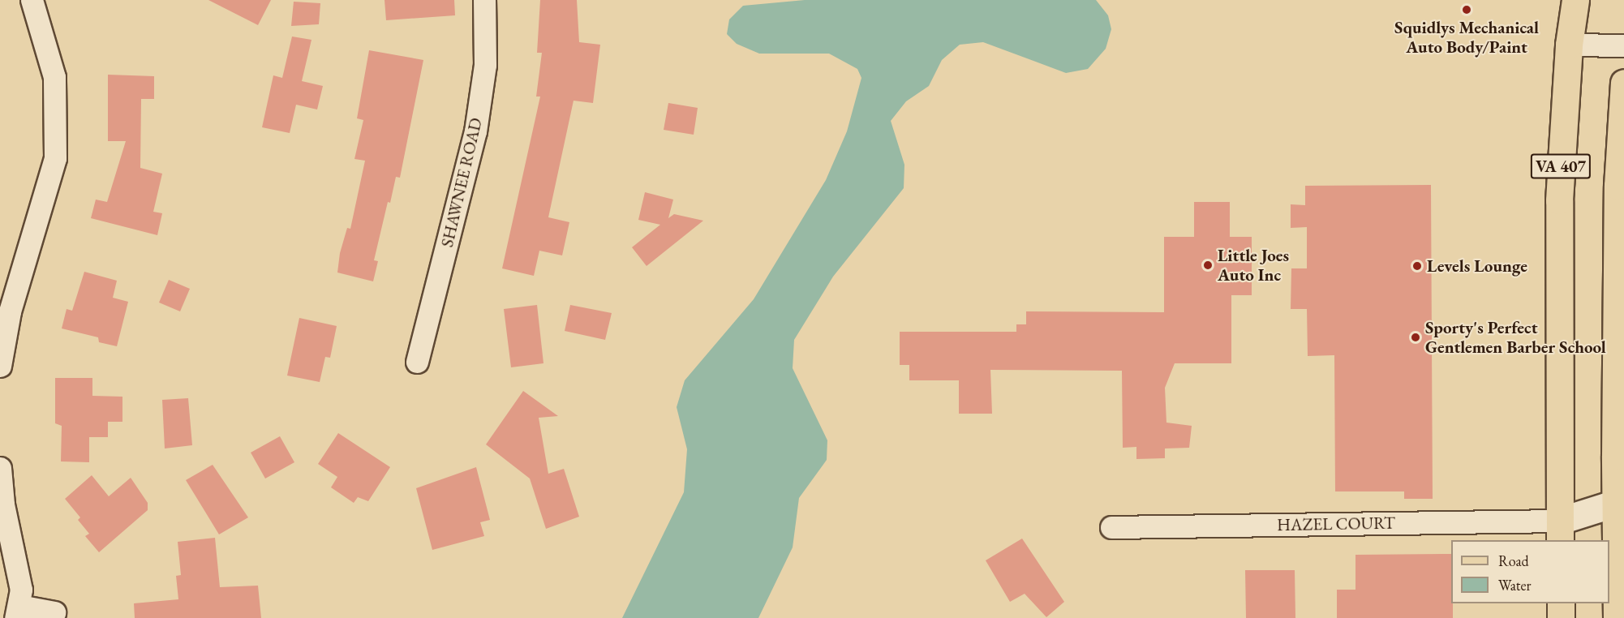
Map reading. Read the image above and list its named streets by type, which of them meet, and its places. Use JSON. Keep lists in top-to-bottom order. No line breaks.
{"streets":{"main road":["VA 407"],"street":["SHAWNEE ROAD","HAZEL COURT"]},"crossings":[["VA 407","HAZEL COURT"]],"places":["Squidlys Mechanical Auto Body/Paint","Little Joes Auto Inc","Levels Lounge","Sporty's Perfect Gentlemen Barber School"],"legend":["Road","Water"]}
